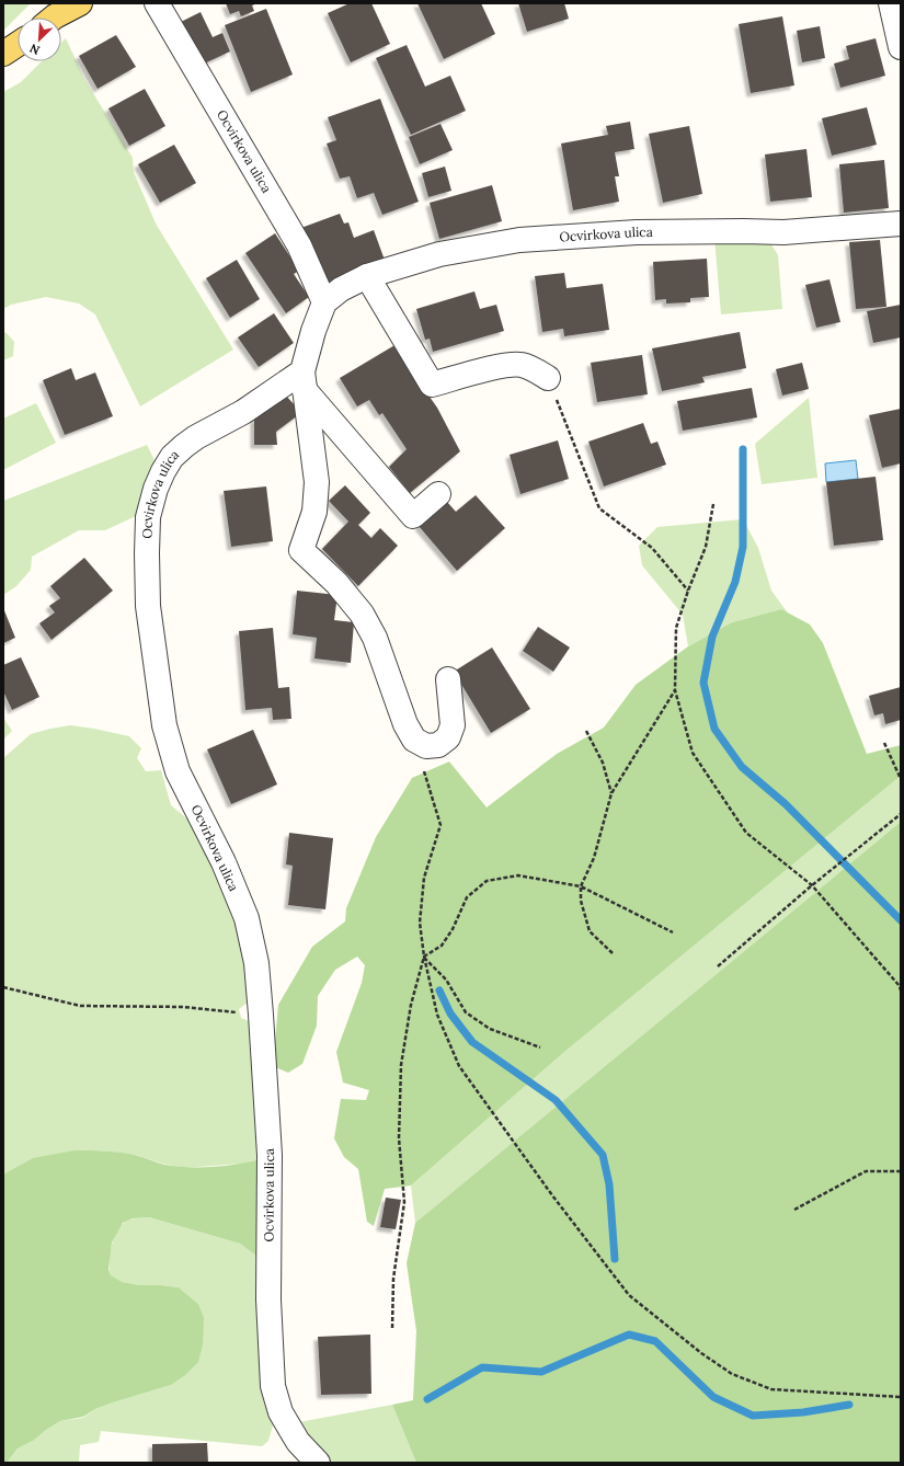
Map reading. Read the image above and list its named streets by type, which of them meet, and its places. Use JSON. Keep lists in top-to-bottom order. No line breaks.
{"streets":{"street":["Ocvirkova ulica"]},"north":"bottom left"}
